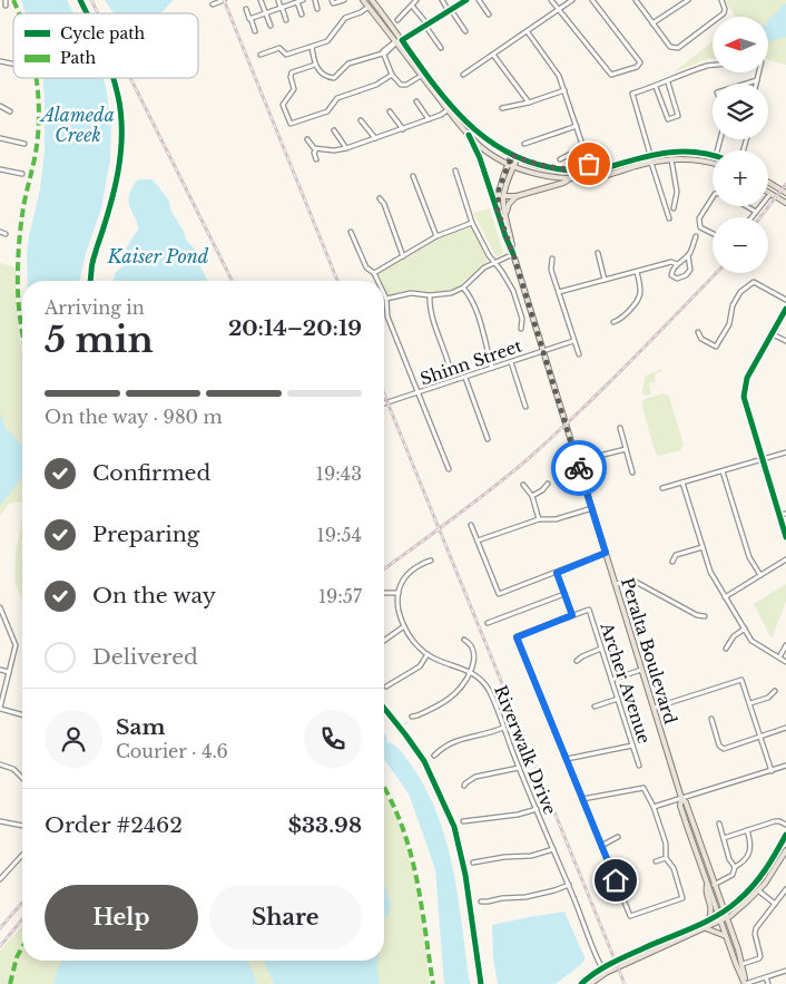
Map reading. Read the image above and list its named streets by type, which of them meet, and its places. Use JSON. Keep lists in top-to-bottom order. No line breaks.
{"streets":{"main road":["Peralta Boulevard"],"street":["Shinn Street","Archer Avenue","Riverwalk Drive"]},"crossings":[["Shinn Street","Peralta Boulevard"]],"water":["Alameda Creek","Kaiser Pond"],"legend":["Cycle path","Path"],"north":"left","page":{"map_buttons":["+","−"],"heading":["5 min","Arriving in","20:14–20:19"],"panel":["Sam","Courier · 4.6","Order #2462","$33.98"],"bar":"On the way · 980 m","list":[["Confirmed","19:43"],["Preparing","19:54"],["On the way","19:57"],"Delivered"],"buttons":["Help","Share"]}}
